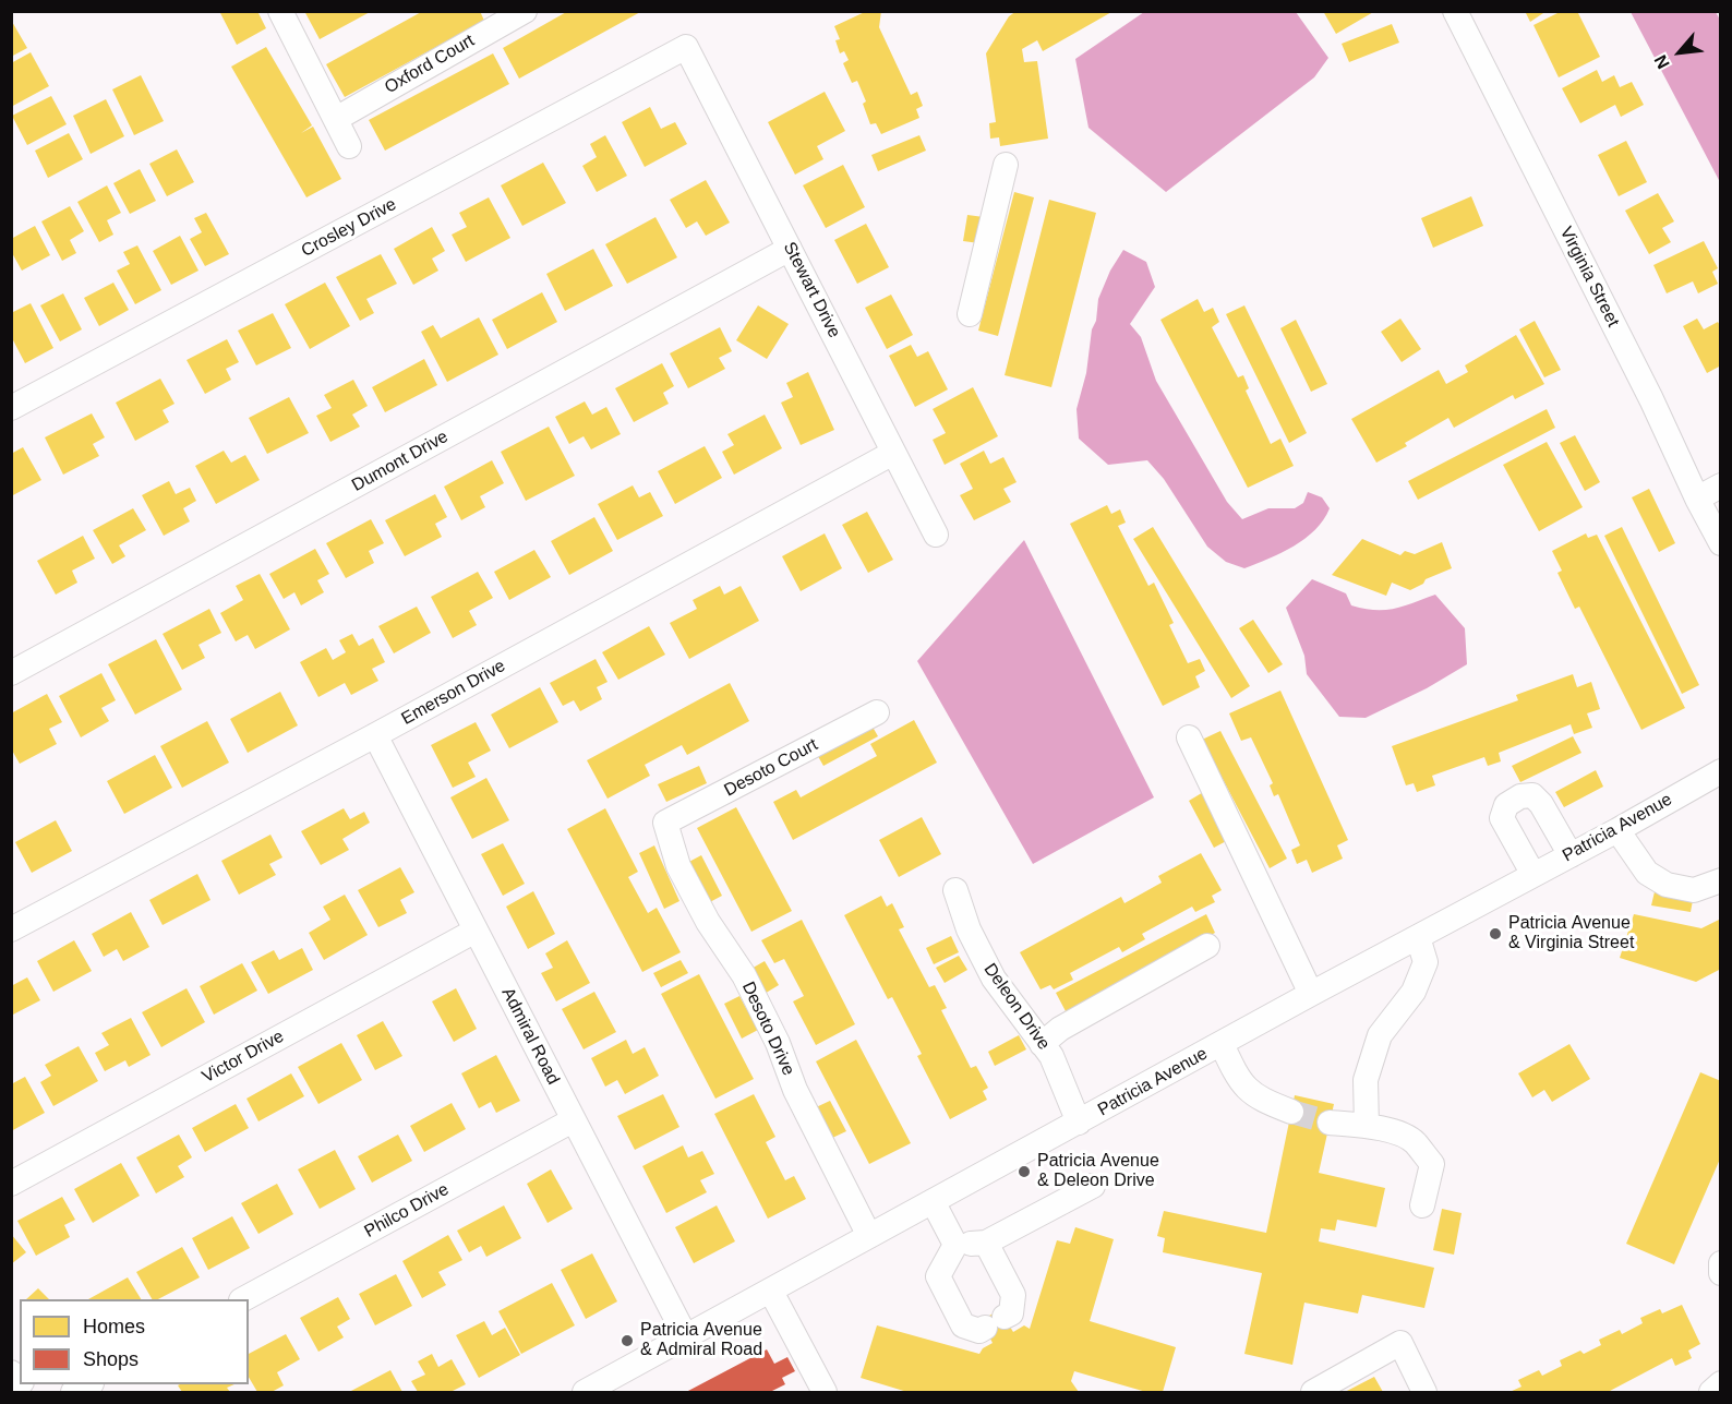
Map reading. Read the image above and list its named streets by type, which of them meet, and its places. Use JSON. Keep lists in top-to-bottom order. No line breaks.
{"streets":{"street":["Oxford Court","Crosley Drive","Virginia Street","Stewart Drive","Dumont Drive","Emerson Drive","Desoto Court","Patricia Avenue","Deleon Drive","Desoto Drive","Admiral Road","Victor Drive","Philco Drive"]},"crossings":[["Crosley Drive","Stewart Drive"],["Stewart Drive","Dumont Drive"],["Stewart Drive","Emerson Drive"],["Emerson Drive","Admiral Road"],["Desoto Court","Desoto Drive"],["Patricia Avenue","Deleon Drive"],["Patricia Avenue","Desoto Drive"],["Patricia Avenue","Admiral Road"],["Admiral Road","Victor Drive"],["Admiral Road","Philco Drive"]],"places":["Patricia Avenue & Virginia Street","Patricia Avenue & Deleon Drive","Patricia Avenue & Admiral Road"],"legend":["Homes","Shops"],"north":"bottom left"}
